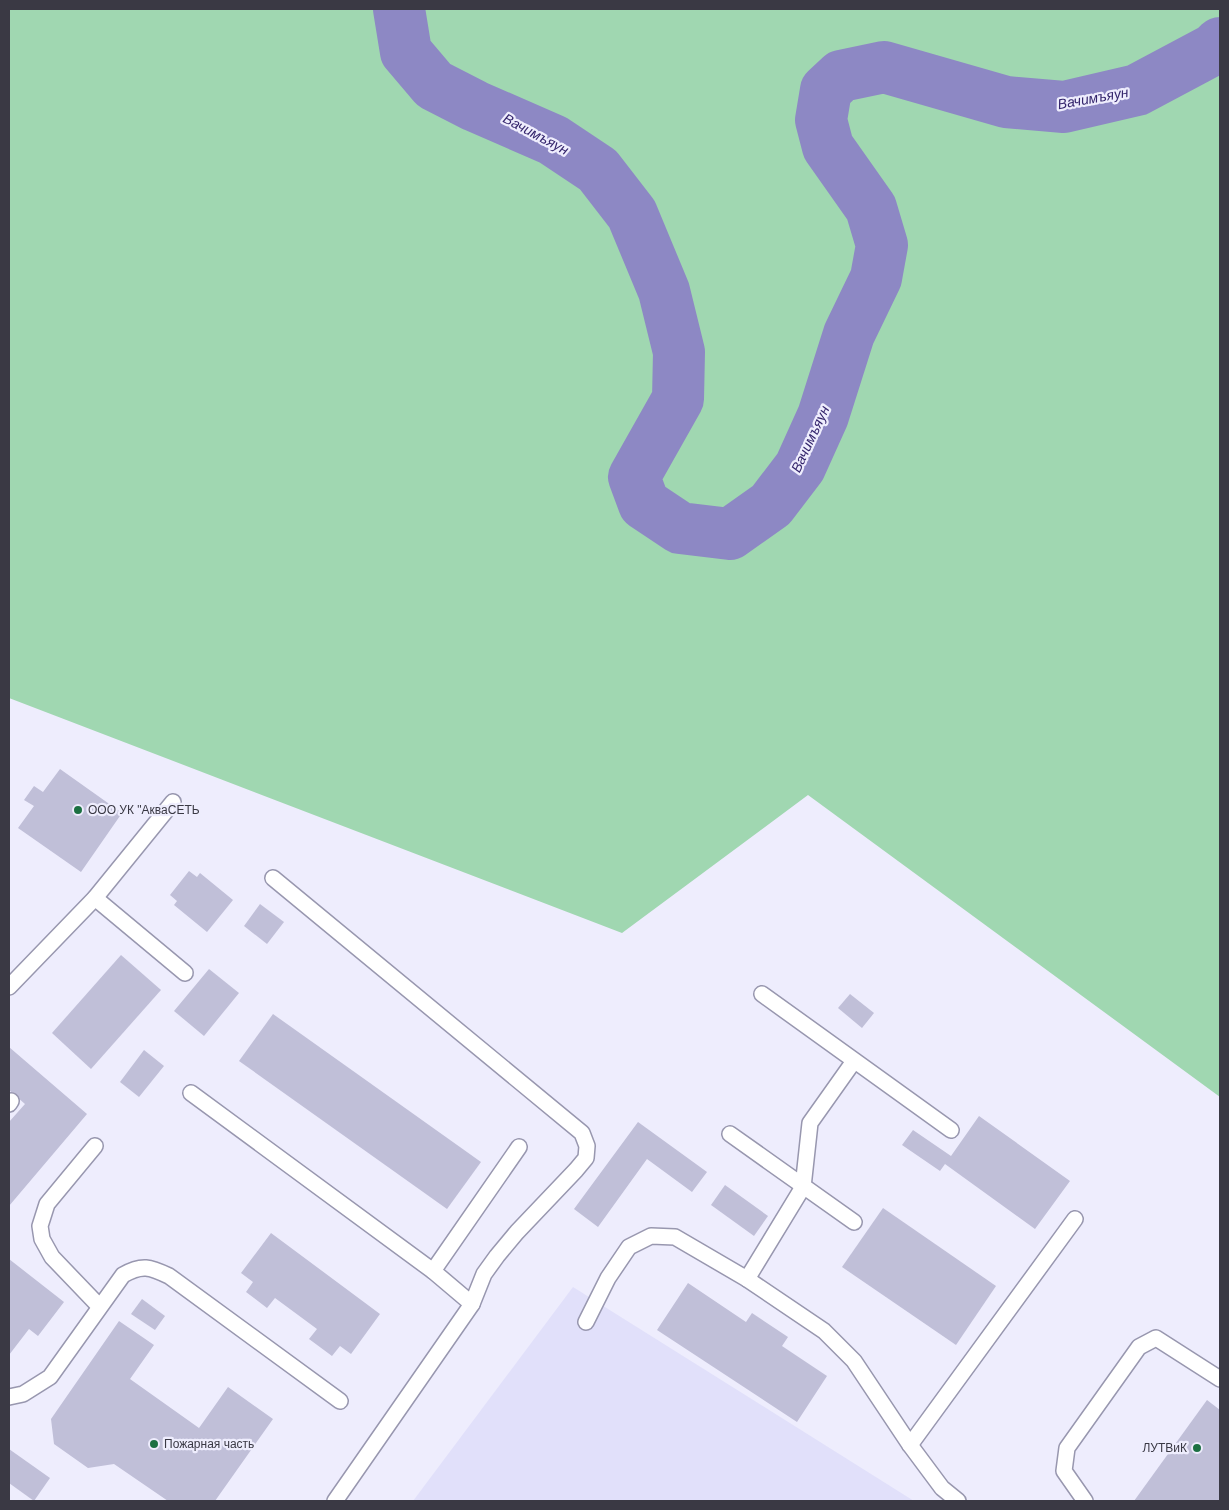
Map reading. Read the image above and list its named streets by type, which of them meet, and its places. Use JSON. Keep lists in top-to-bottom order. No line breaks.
{"water":["Вачимъяун"],"places":["ООО УК \"АкваСЕТЬ","Пожарная часть","ЛУТВиК"]}
